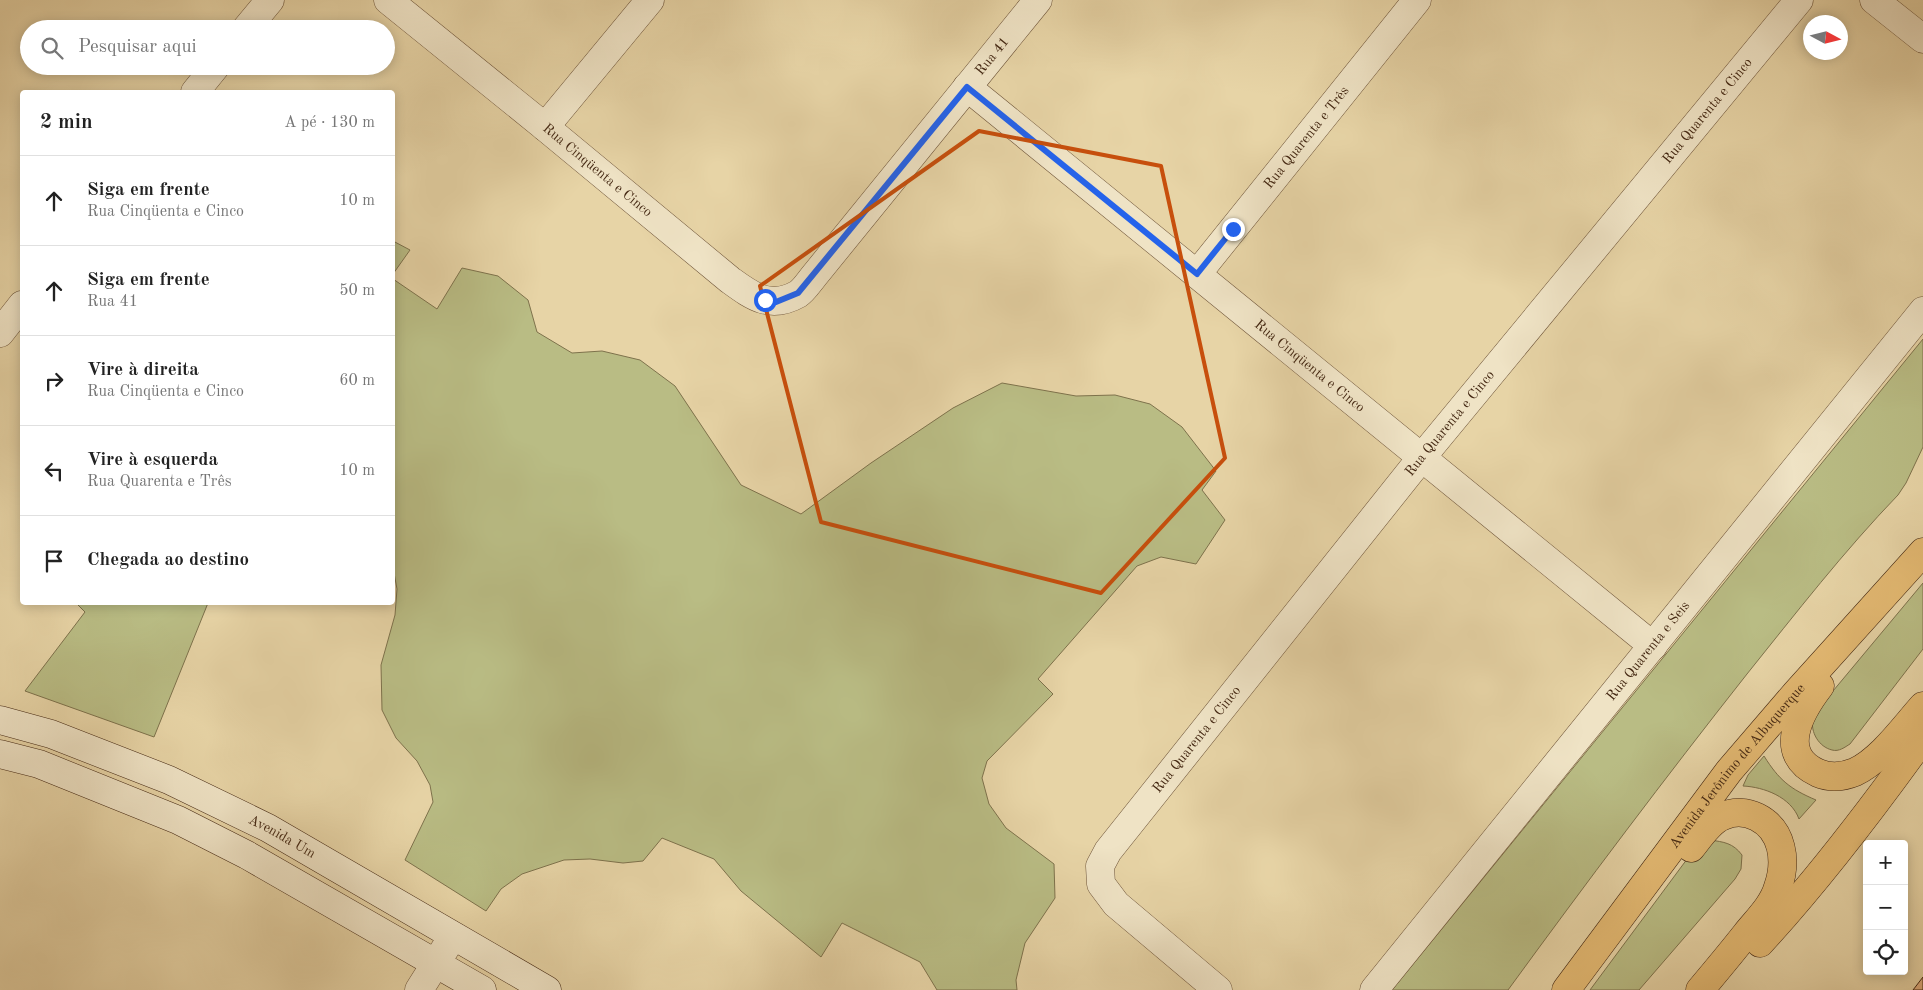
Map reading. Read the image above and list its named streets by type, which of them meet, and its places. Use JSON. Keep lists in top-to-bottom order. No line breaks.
{"streets":{"main road":["Avenida Jerônimo de Albuquerque"],"street":["Rua 41","Rua Quarenta e Cinco","Rua Quarenta e Três","Rua Cinqüenta e Cinco","Rua Quarenta e Seis","Avenida Um"]},"crossings":[["Rua 41","Rua Cinqüenta e Cinco"],["Rua Quarenta e Cinco","Rua Cinqüenta e Cinco"],["Rua Quarenta e Três","Rua Cinqüenta e Cinco"],["Rua Cinqüenta e Cinco","Rua Quarenta e Seis"]],"north":"right","page":{"search":"Pesquisar aqui","heading":["2 min","A pé · 130 m"],"list":[["Siga em frente","Rua Cinqüenta e Cinco","10 m"],["Siga em frente","Rua 41","50 m"],["Vire à direita","Rua Cinqüenta e Cinco","60 m"],["Vire à esquerda","Rua Quarenta e Três","10 m"],"Chegada ao destino"],"map_buttons":["+","−"]}}
